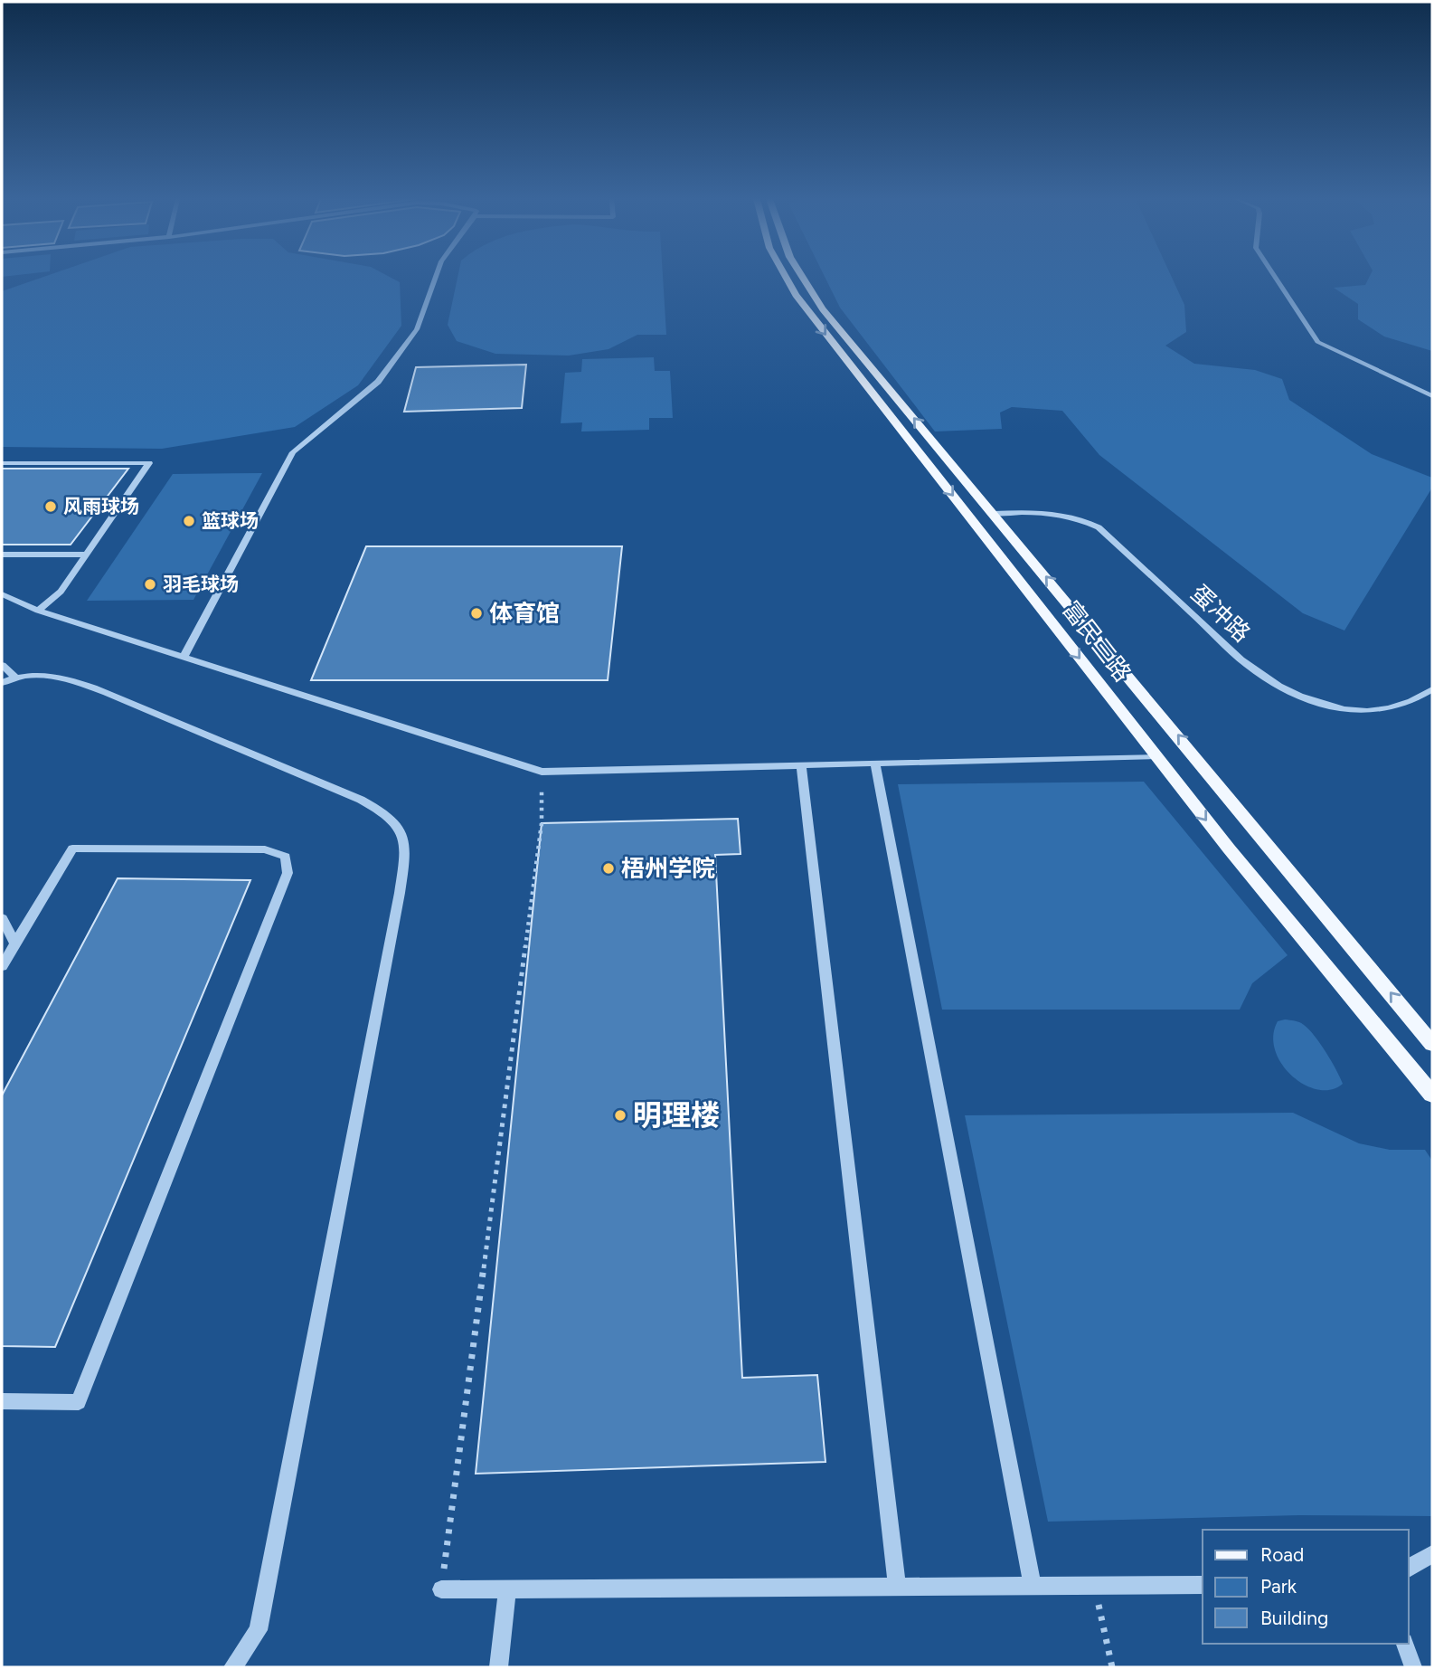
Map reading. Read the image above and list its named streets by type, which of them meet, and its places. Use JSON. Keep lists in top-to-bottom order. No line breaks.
{"streets":{"main road":["富民三路"],"lane":["蛋冲路"]},"crossings":[["蛋冲路","富民三路"]],"places":["风雨球场","篮球场","羽毛球场","体育馆","梧州学院","明理楼"],"legend":["Road","Park","Building"]}
